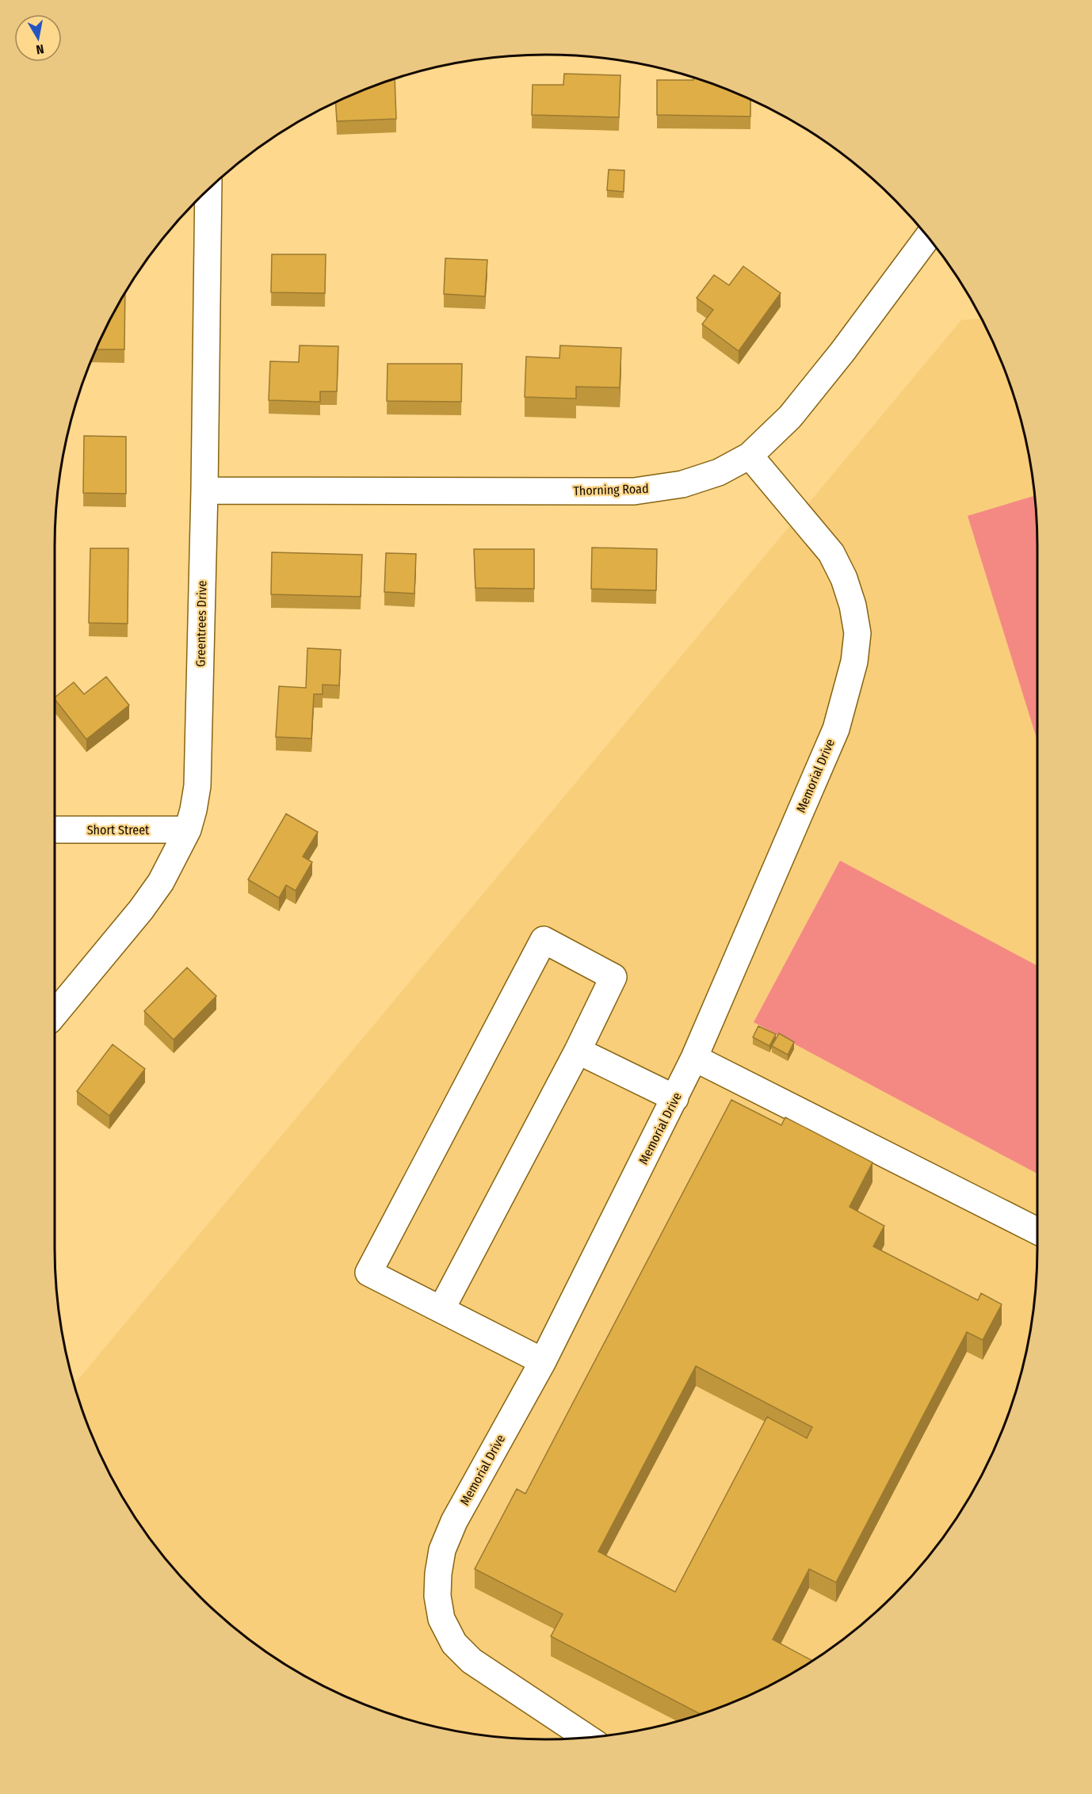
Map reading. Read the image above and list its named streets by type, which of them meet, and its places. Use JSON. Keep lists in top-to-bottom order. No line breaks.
{"streets":{"street":["Thorning Road","Greentrees Drive","Memorial Drive","Short Street"]},"crossings":[["Thorning Road","Greentrees Drive"],["Thorning Road","Memorial Drive"],["Greentrees Drive","Short Street"]],"north":"bottom"}
